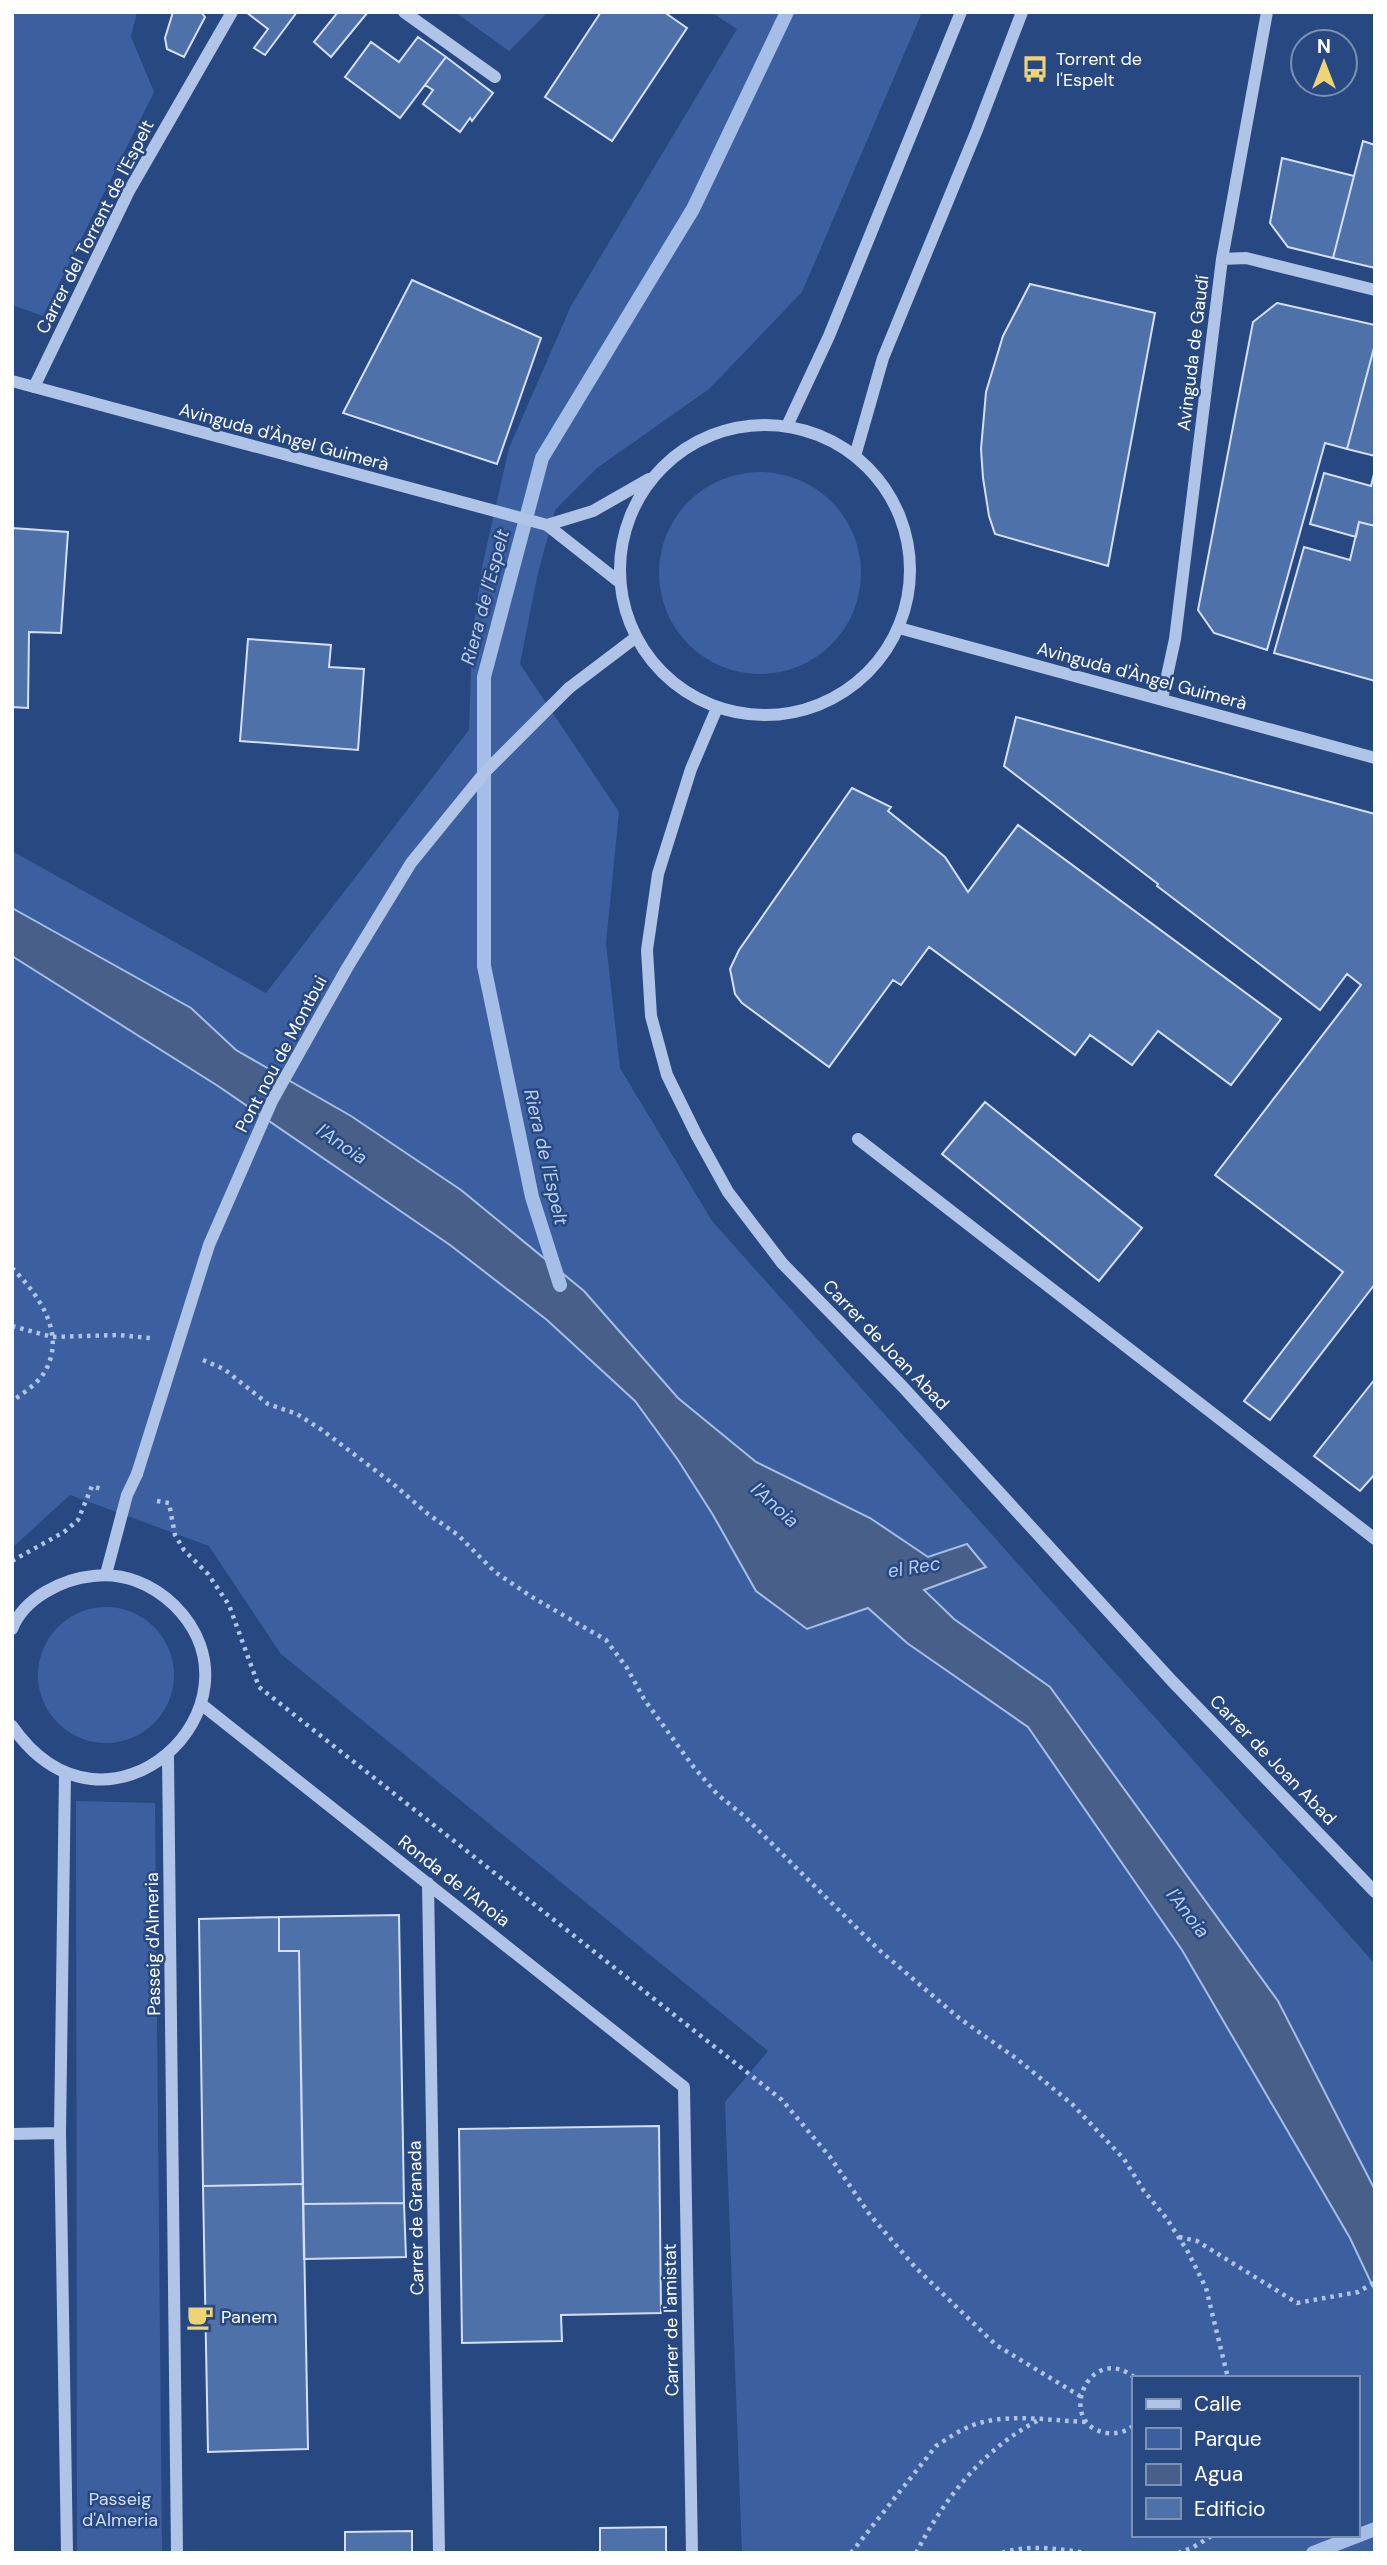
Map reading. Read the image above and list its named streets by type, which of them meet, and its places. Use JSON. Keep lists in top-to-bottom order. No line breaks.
{"streets":{"street":["Carrer del Torrent de l'Espelt","Avinguda de Gaudí","Avinguda d'Àngel Guimerà","Pont nou de Montbui","Carrer de Joan Abad","Ronda de l'Anoia","Passeig d'Almeria","Carrer de Granada","Carrer de l'amistat"]},"crossings":[["Carrer del Torrent de l'Espelt","Avinguda d'Àngel Guimerà"],["Avinguda de Gaudí","Avinguda d'Àngel Guimerà"],["Ronda de l'Anoia","Carrer de Granada"],["Ronda de l'Anoia","Carrer de l'amistat"]],"water":["Riera de l'Espelt","l'Anoia","el Rec"],"parks":["Passeig d'Almeria"],"places":{"bus stop":["Torrent de l'Espelt"],"cafe":["Panem"]},"legend":["Calle","Parque","Agua","Edificio"],"north":"top"}
